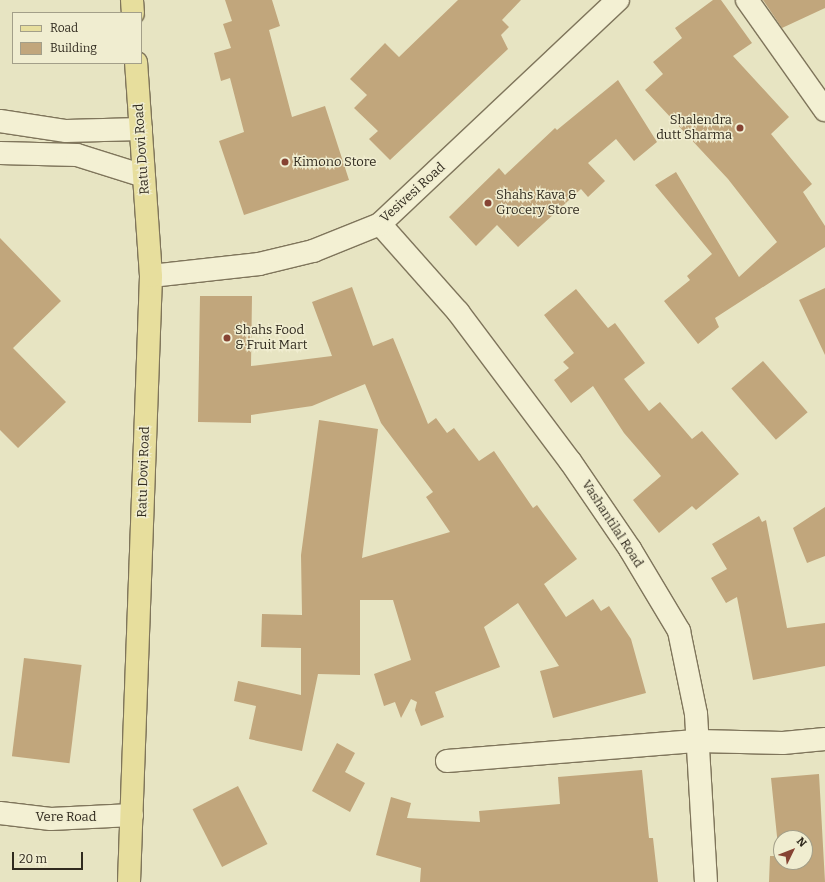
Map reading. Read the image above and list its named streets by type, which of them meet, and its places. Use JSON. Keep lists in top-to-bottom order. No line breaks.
{"streets":{"main road":["Ratu Dovi Road"],"street":["Vesivesi Road","Vashantilal Road","Vere Road"]},"crossings":[["Ratu Dovi Road","Vesivesi Road"],["Ratu Dovi Road","Vere Road"],["Vesivesi Road","Vashantilal Road"]],"places":["Shalendra dutt Sharma","Kimono Store","Shahs Kava & Grocery Store","Shahs Food & Fruit Mart"],"legend":["Road","Building"],"scale_bar":"20 m","north":"top right"}
